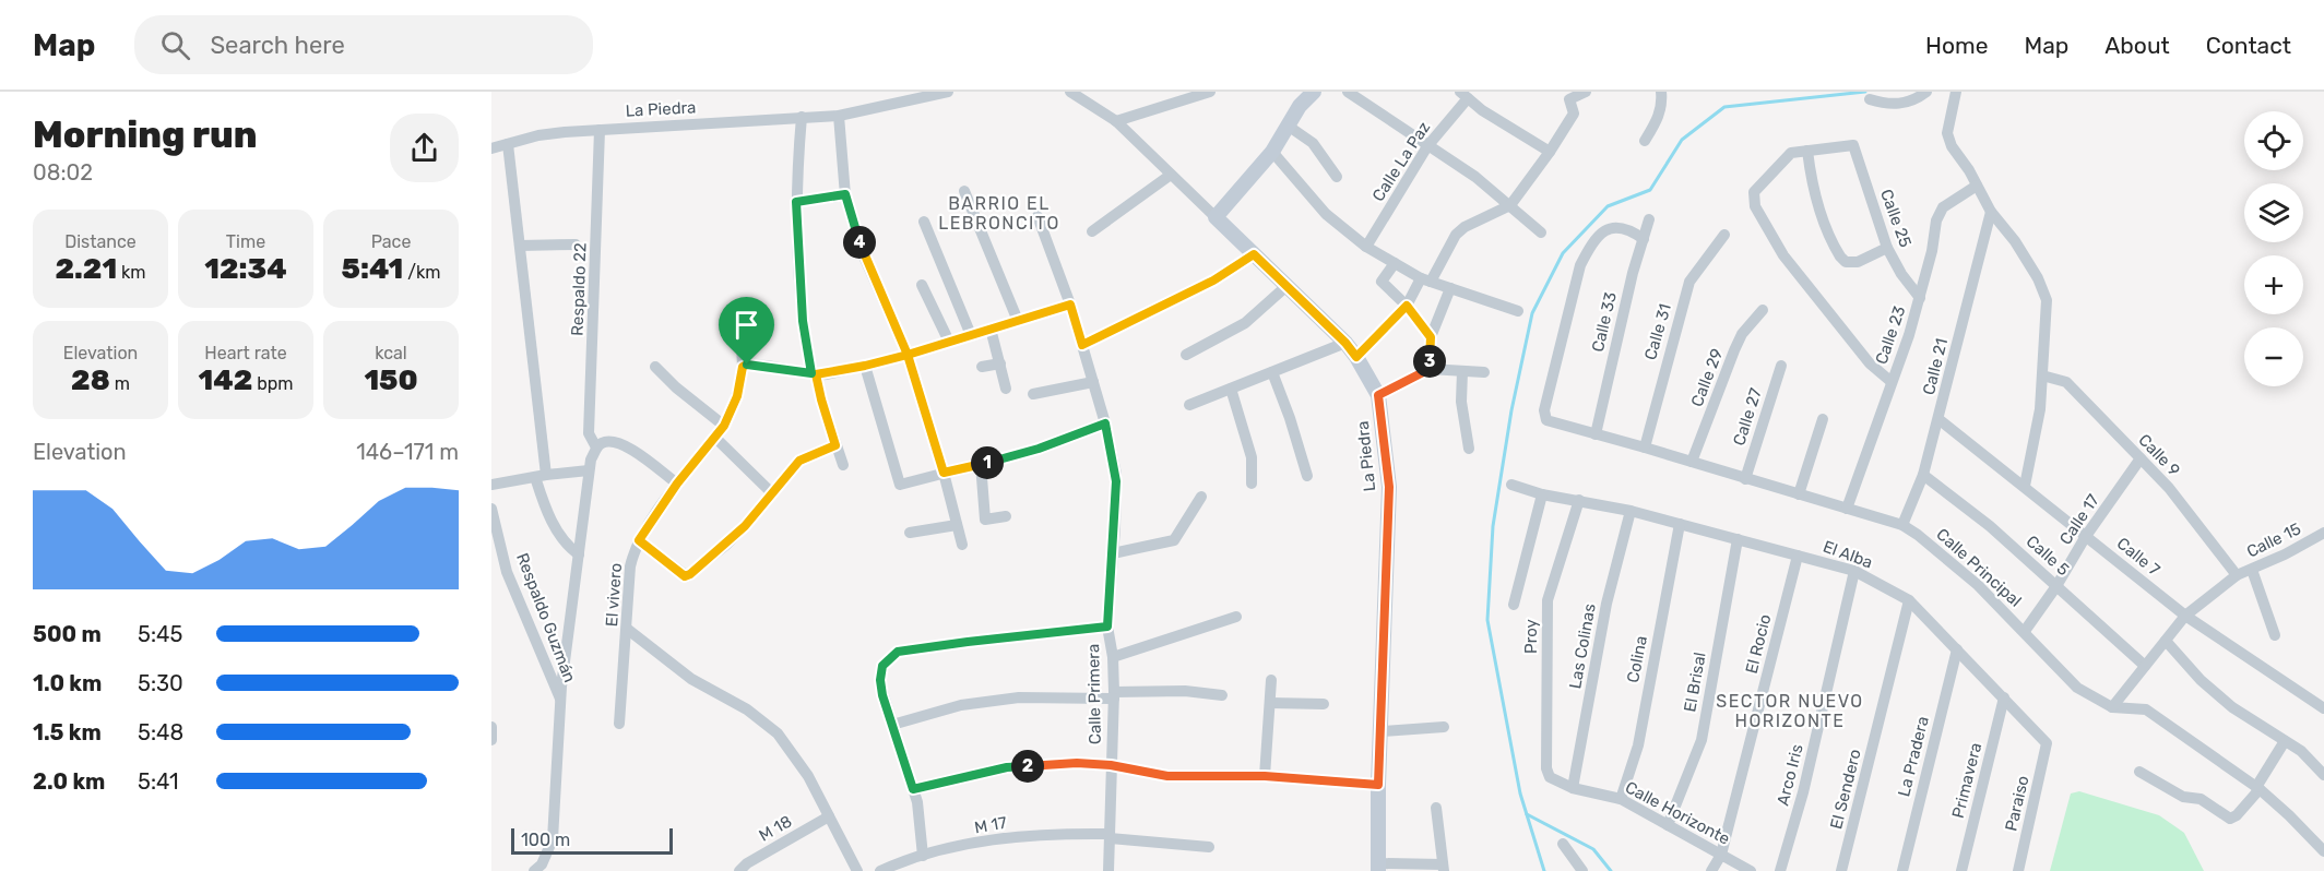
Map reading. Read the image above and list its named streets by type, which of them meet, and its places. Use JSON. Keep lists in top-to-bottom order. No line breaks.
{"streets":{"street":["La Piedra","Calle La Paz","Calle 25","Respaldo 22","Calle 33","Calle 31","Calle 23","Calle 21","Calle 29","Calle 27","Calle 9","Calle 17","Calle 15","El Alba","Calle 5","Calle 7","Calle Principal","El vivero","Respaldo Guzmán","Proy","El Rocio","Las Colinas","Colina","El Brisal","Calle Primera","La Pradera","Arco Iris","Primavera","El Sendero","Paraiso","Calle Horizonte","M 17","M 18"]},"crossings":[["La Piedra","Respaldo 22"],["Calle 25","Calle 23"],["Calle 33","Calle Principal"],["Calle 31","Calle Principal"],["Calle 23","Calle Principal"],["Calle 21","Calle 5"],["Calle 21","Calle 7"],["Calle 21","Calle Principal"],["Calle 29","Calle Principal"],["Calle 27","Calle Principal"],["Calle 9","Calle 17"],["Calle 9","Calle 15"],["Calle 17","Calle 5"],["Calle 17","Calle 7"],["Calle 17","Calle Principal"],["Calle 15","Calle 5"],["Calle 15","Calle 7"],["Calle 15","Calle Principal"],["El Alba","Proy"],["El Alba","El Rocio"],["El Alba","Las Colinas"],["El Alba","Colina"],["El Alba","El Brisal"],["El Alba","La Pradera"],["El Alba","Arco Iris"],["El Alba","Primavera"],["El Alba","El Sendero"],["El Alba","Paraiso"],["Proy","Calle Horizonte"],["El Rocio","Calle Horizonte"],["Las Colinas","Calle Horizonte"],["Colina","Calle Horizonte"],["El Brisal","Calle Horizonte"],["Calle Primera","M 17"]],"districts":["BARRIO EL LEBRONCITO","SECTOR NUEVO HORIZONTE"],"scale_bar":"100 m","page":{"header":"Map","search":"Search here","nav":["Home","Map","About","Contact"],"heading":["Morning run","08:02"],"map_buttons":["+","−"],"stats":[["Distance","2.21 km"],["Time","12:34"],["Pace","5:41 /km"],["Elevation","28 m"],["Heart rate","142 bpm"],["kcal","150"]],"pins":["4","3","1","2"],"chart":["Elevation","146–171 m"],"list":[{"name":"500 m","note":"5:45"},{"name":"1.0 km","note":"5:30"},{"name":"1.5 km","note":"5:48"},{"name":"2.0 km","note":"5:41"}],"scale":"100 m"}}
